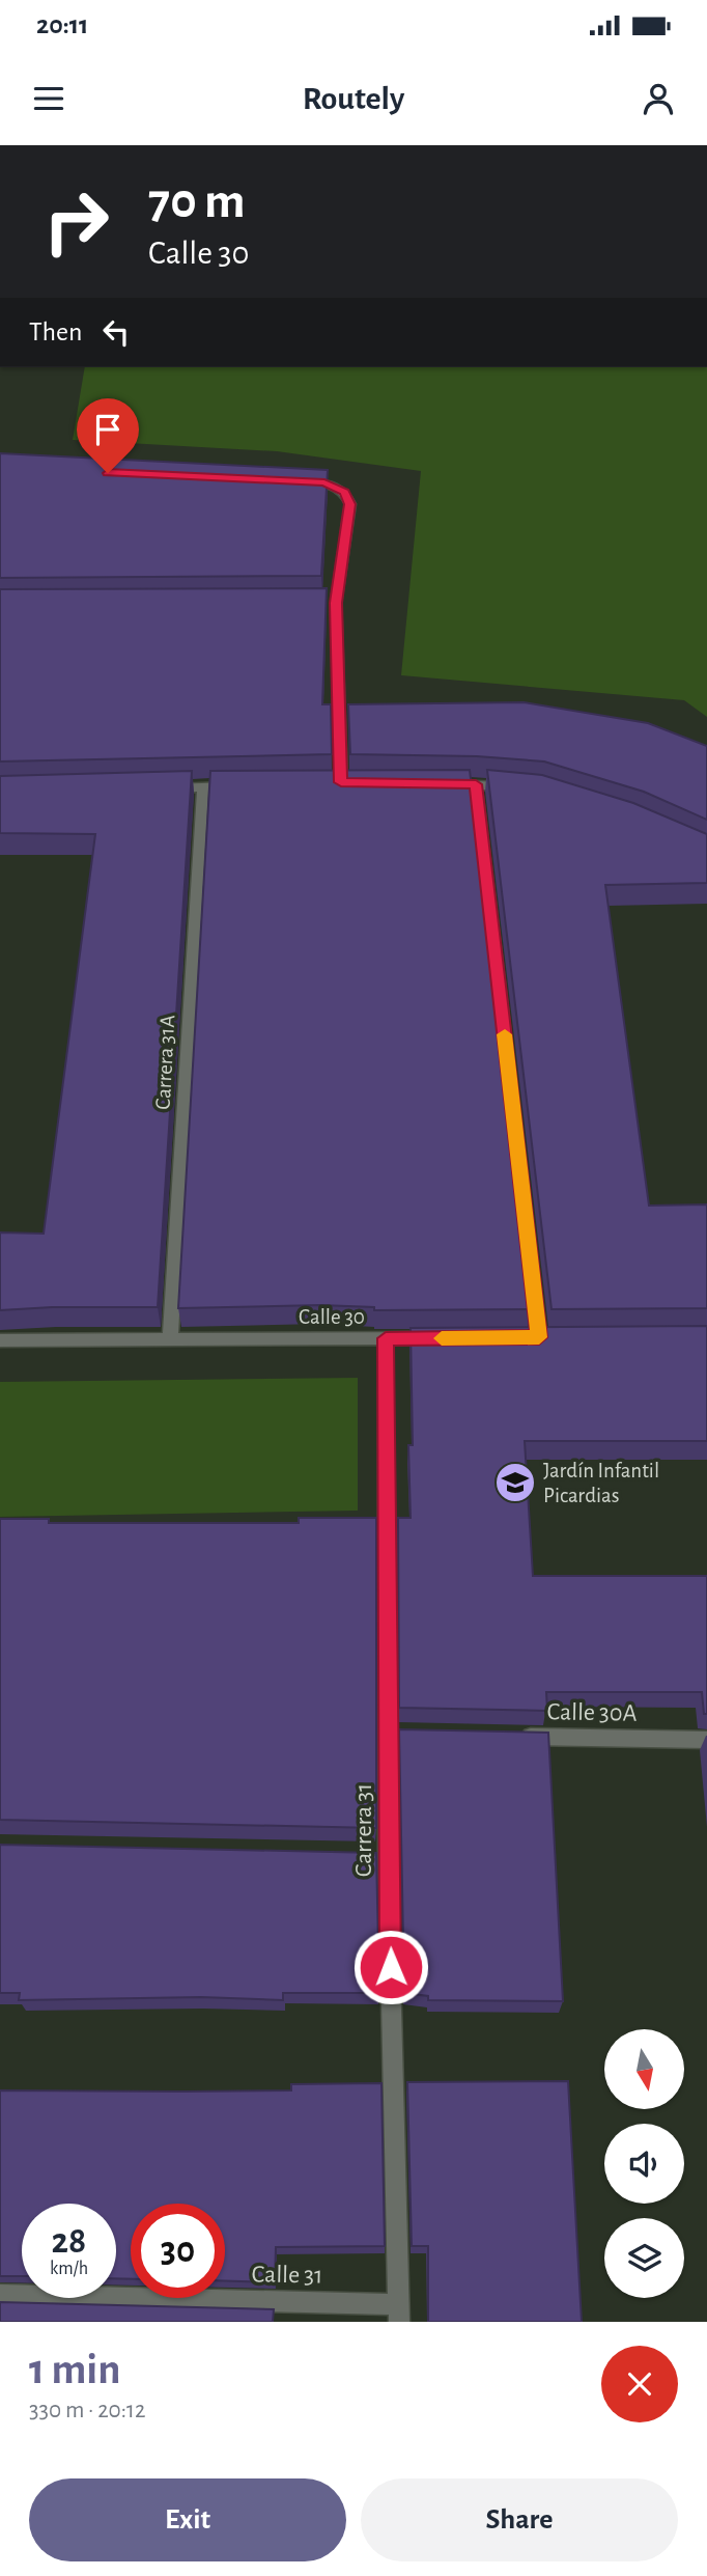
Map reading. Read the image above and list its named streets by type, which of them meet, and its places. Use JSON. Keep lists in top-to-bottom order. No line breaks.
{"streets":{"street":["Carrera 31A","Calle 30","Calle 30A","Carrera 31","Calle 31"]},"crossings":[["Carrera 31A","Calle 30"],["Calle 30","Carrera 31"],["Carrera 31","Calle 31"]],"places":{"school or university":["Jardín Infantil Picardias"]},"north":"bottom","page":{"status":"20:11","header":"Routely","turn":["70 m","Calle 30"],"then":"Then","speed":"28 km/h","limit":"30","heading":["1 min","330 m · 20:12"],"buttons":["Exit","Share"]}}
